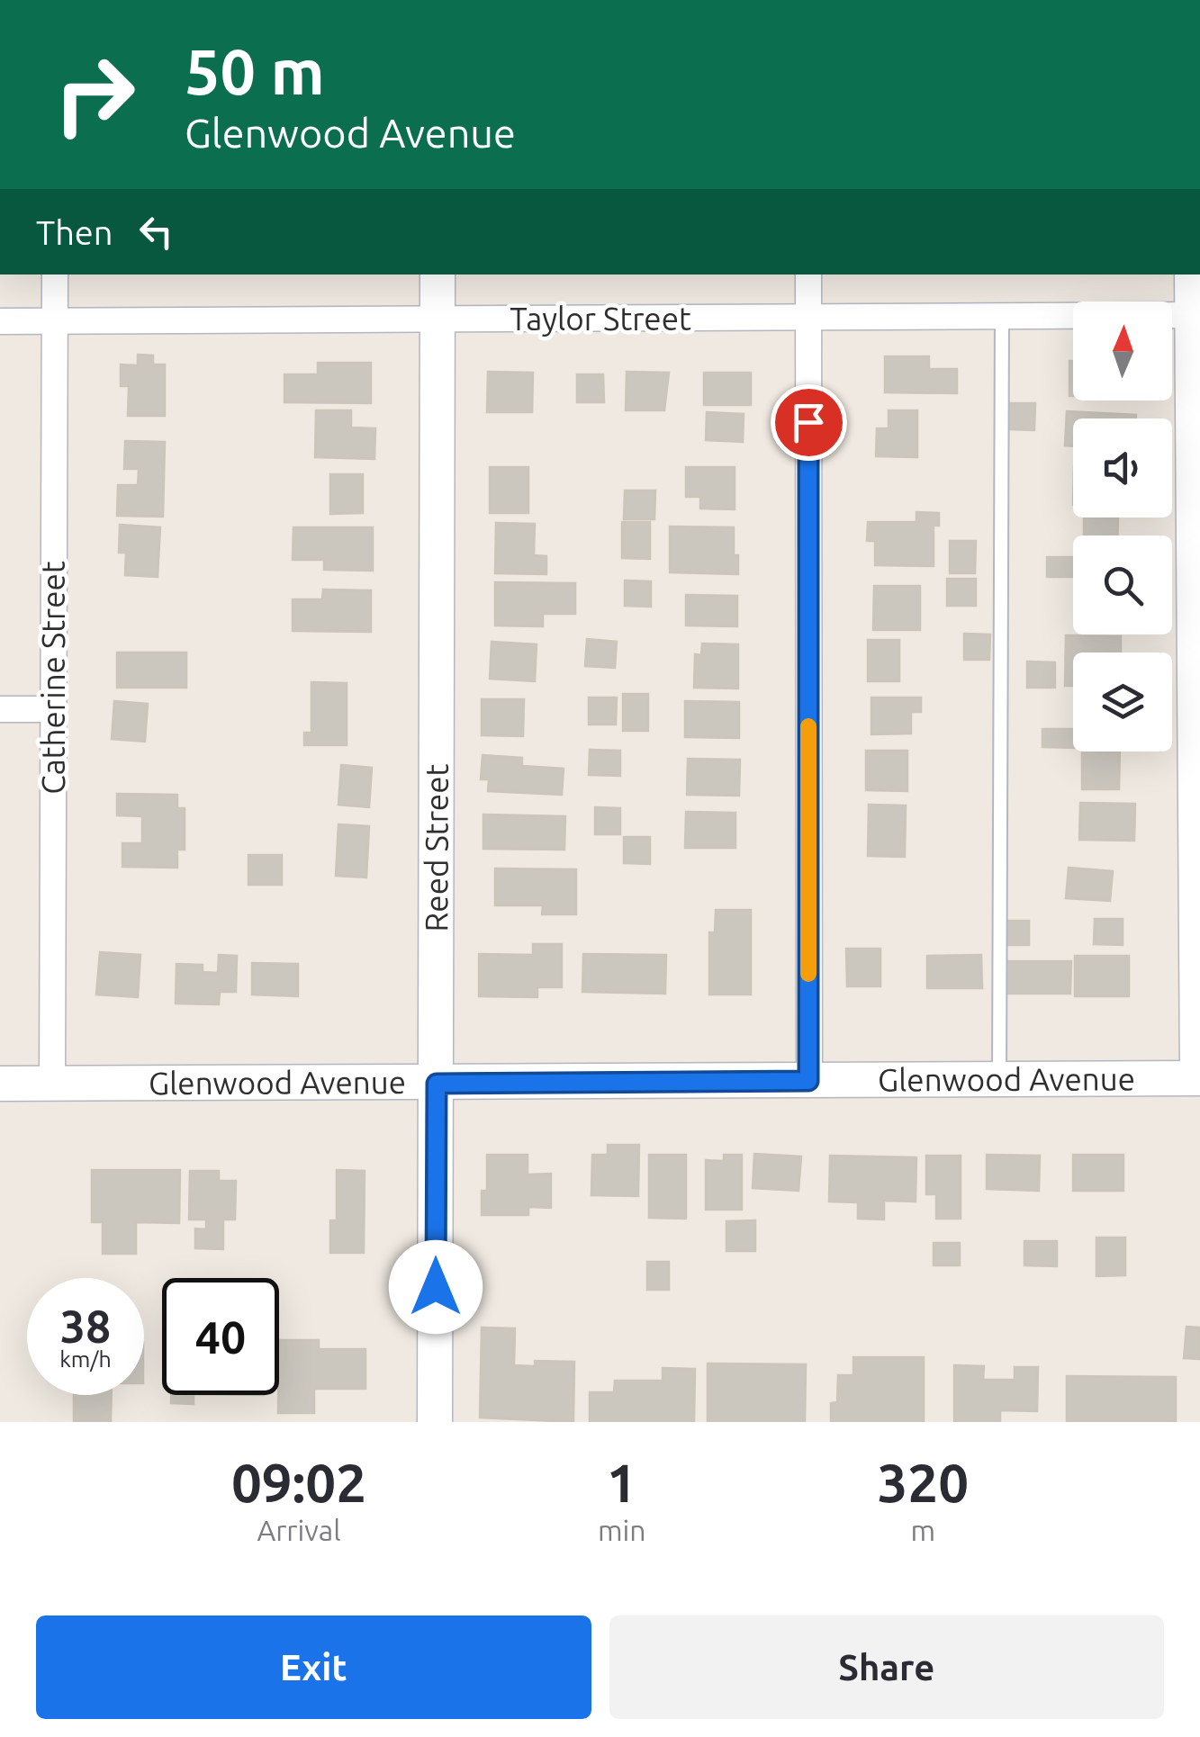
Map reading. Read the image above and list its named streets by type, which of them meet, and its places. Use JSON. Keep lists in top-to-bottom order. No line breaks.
{"streets":{"street":["Taylor Street","Catherine Street","Reed Street","Glenwood Avenue"]},"crossings":[["Taylor Street","Catherine Street"],["Taylor Street","Reed Street"],["Catherine Street","Glenwood Avenue"],["Reed Street","Glenwood Avenue"]],"north":"top","page":{"turn":["50 m","Glenwood Avenue"],"then":"Then","speed":"38 km/h","limit":"40","eta":["09:02","Arrival","1","min","320","m"],"buttons":["Exit","Share"]}}
